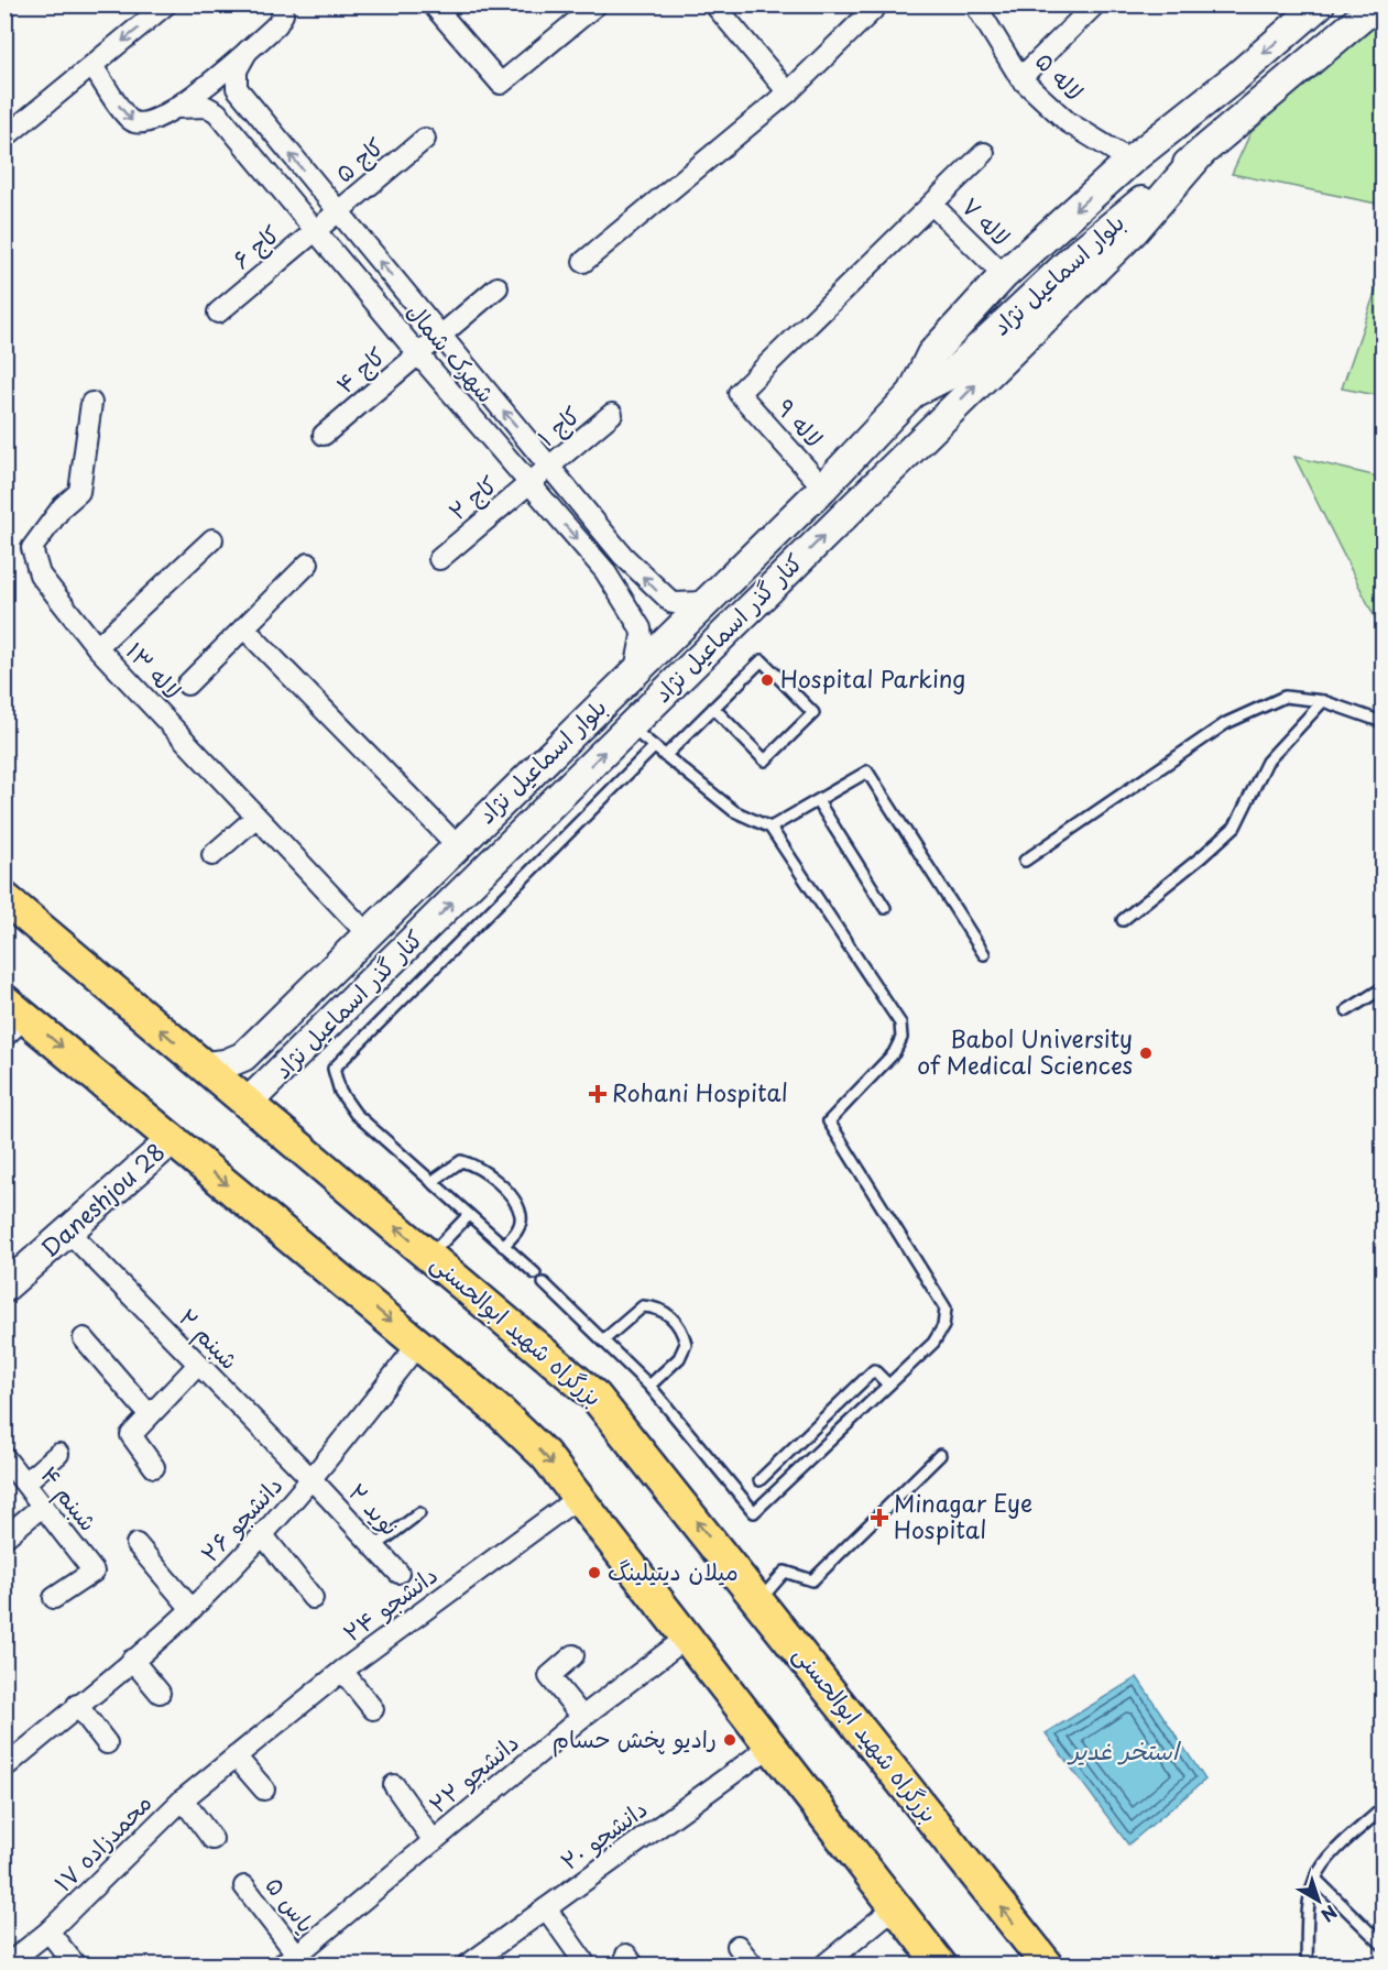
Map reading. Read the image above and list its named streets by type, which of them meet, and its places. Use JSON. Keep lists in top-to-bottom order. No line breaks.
{"streets":{"main road":["بلوار اسماعیل نژاد","کنار گذر اسماعیل نژاد","Daneshjou 28","بزرگراه شهید ابوالحسنی"],"street":["لاله ۵","کاج ۵","لاله ۷","کاج ۶","شهرک شمال","کاج ۴","لاله ۹","کاج ۱","کاج ۲","لاله ۱۳","شبنم ۲","شبنم ۴","نوید ۲","دانشجو ۲۶","دانشجو ۲۴","دانشجو ۲۲","دانشجو ۲۰","محمدزاده ۱۷","یاس ۵"]},"crossings":[["لاله ۵","بلوار اسماعیل نژاد"],["کاج ۵","کاج ۶"],["کاج ۵","شهرک شمال"],["لاله ۷","بلوار اسماعیل نژاد"],["لاله ۷","لاله ۹"],["کاج ۶","شهرک شمال"],["بلوار اسماعیل نژاد","شهرک شمال"],["بلوار اسماعیل نژاد","لاله ۹"],["بلوار اسماعیل نژاد","کنار گذر اسماعیل نژاد"],["بلوار اسماعیل نژاد","لاله ۱۳"],["شهرک شمال","کاج ۴"],["شهرک شمال","کاج ۱"],["شهرک شمال","کاج ۲"],["کاج ۱","کاج ۲"],["Daneshjou 28","شبنم ۲"],["شبنم ۲","نوید ۲"],["شبنم ۲","دانشجو ۲۶"],["نوید ۲","دانشجو ۲۶"],["دانشجو ۲۴","محمدزاده ۱۷"],["دانشجو ۲۲","یاس ۵"]],"one_way":["کنار گذر اسماعیل نژاد"],"water":["استخر غدیر"],"places":{"other":["Hospital Parking","Babol University of Medical Sciences","میلان دیتیلینگ","رادیو پخش حسام"],"health":["Rohani Hospital","Minagar Eye Hospital"]},"north":"bottom right"}
